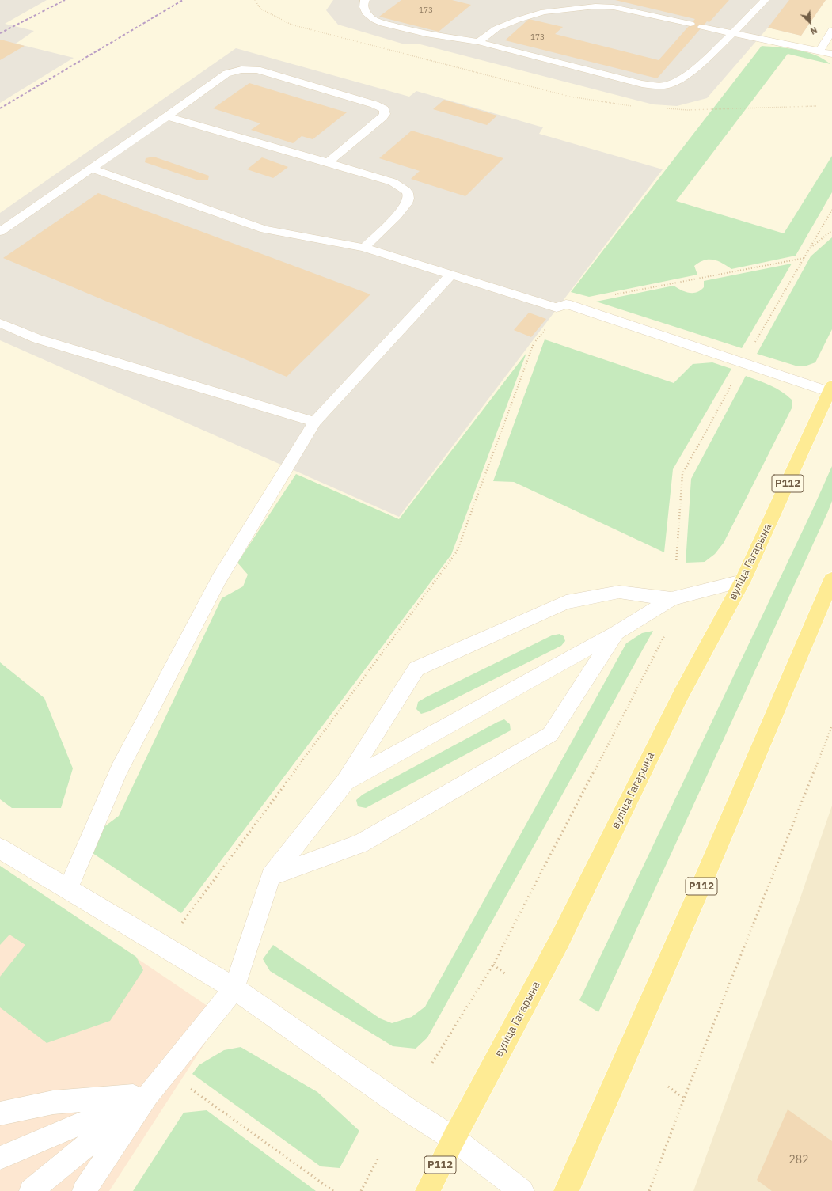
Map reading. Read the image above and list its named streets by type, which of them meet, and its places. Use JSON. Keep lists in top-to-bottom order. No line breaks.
{"streets":{"main road":["Р112","вуліца Гагарына"]},"house_numbers":["173","173","282"],"north":"bottom right"}
